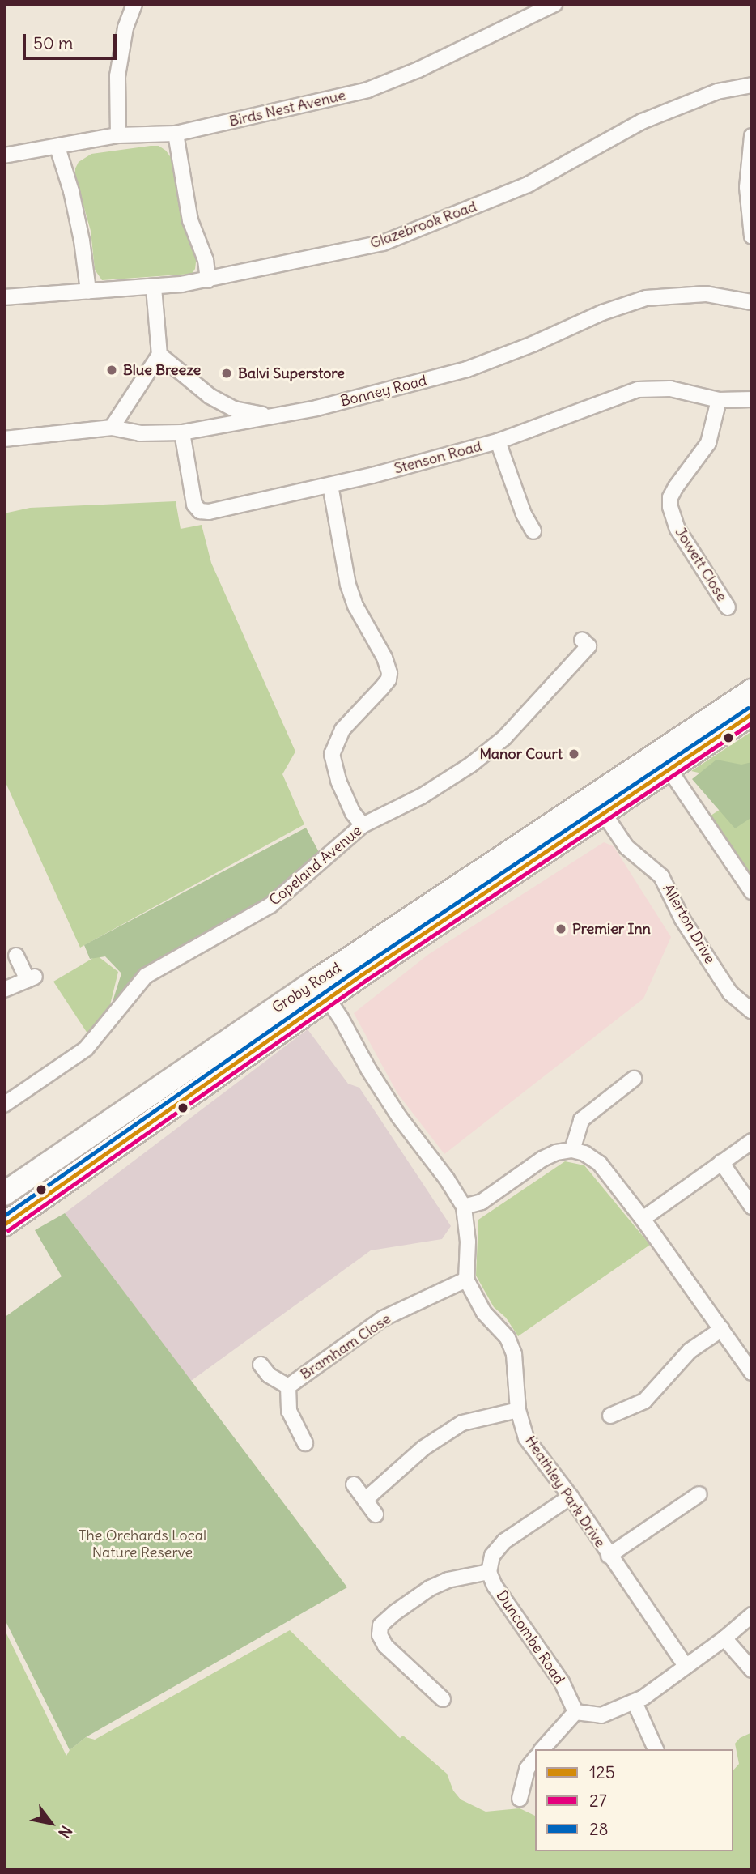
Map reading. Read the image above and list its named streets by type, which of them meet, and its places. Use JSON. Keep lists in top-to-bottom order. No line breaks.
{"streets":{"main road":["Groby Road"],"street":["Birds Nest Avenue","Glazebrook Road","Bonney Road","Stenson Road","Jowett Close","Copeland Avenue","Allerton Drive","Bramham Close","Heathley Park Drive","Duncombe Road"]},"crossings":[["Bonney Road","Stenson Road"],["Stenson Road","Jowett Close"],["Allerton Drive","Groby Road"],["Bramham Close","Heathley Park Drive"]],"parks":["The Orchards Local Nature Reserve"],"places":["Blue Breeze","Balvi Superstore","Manor Court","Premier Inn"],"lines":["transit line 28","transit line 125","transit line 27"],"legend":["125","27","28"],"scale_bar":"50 m","north":"bottom right"}
